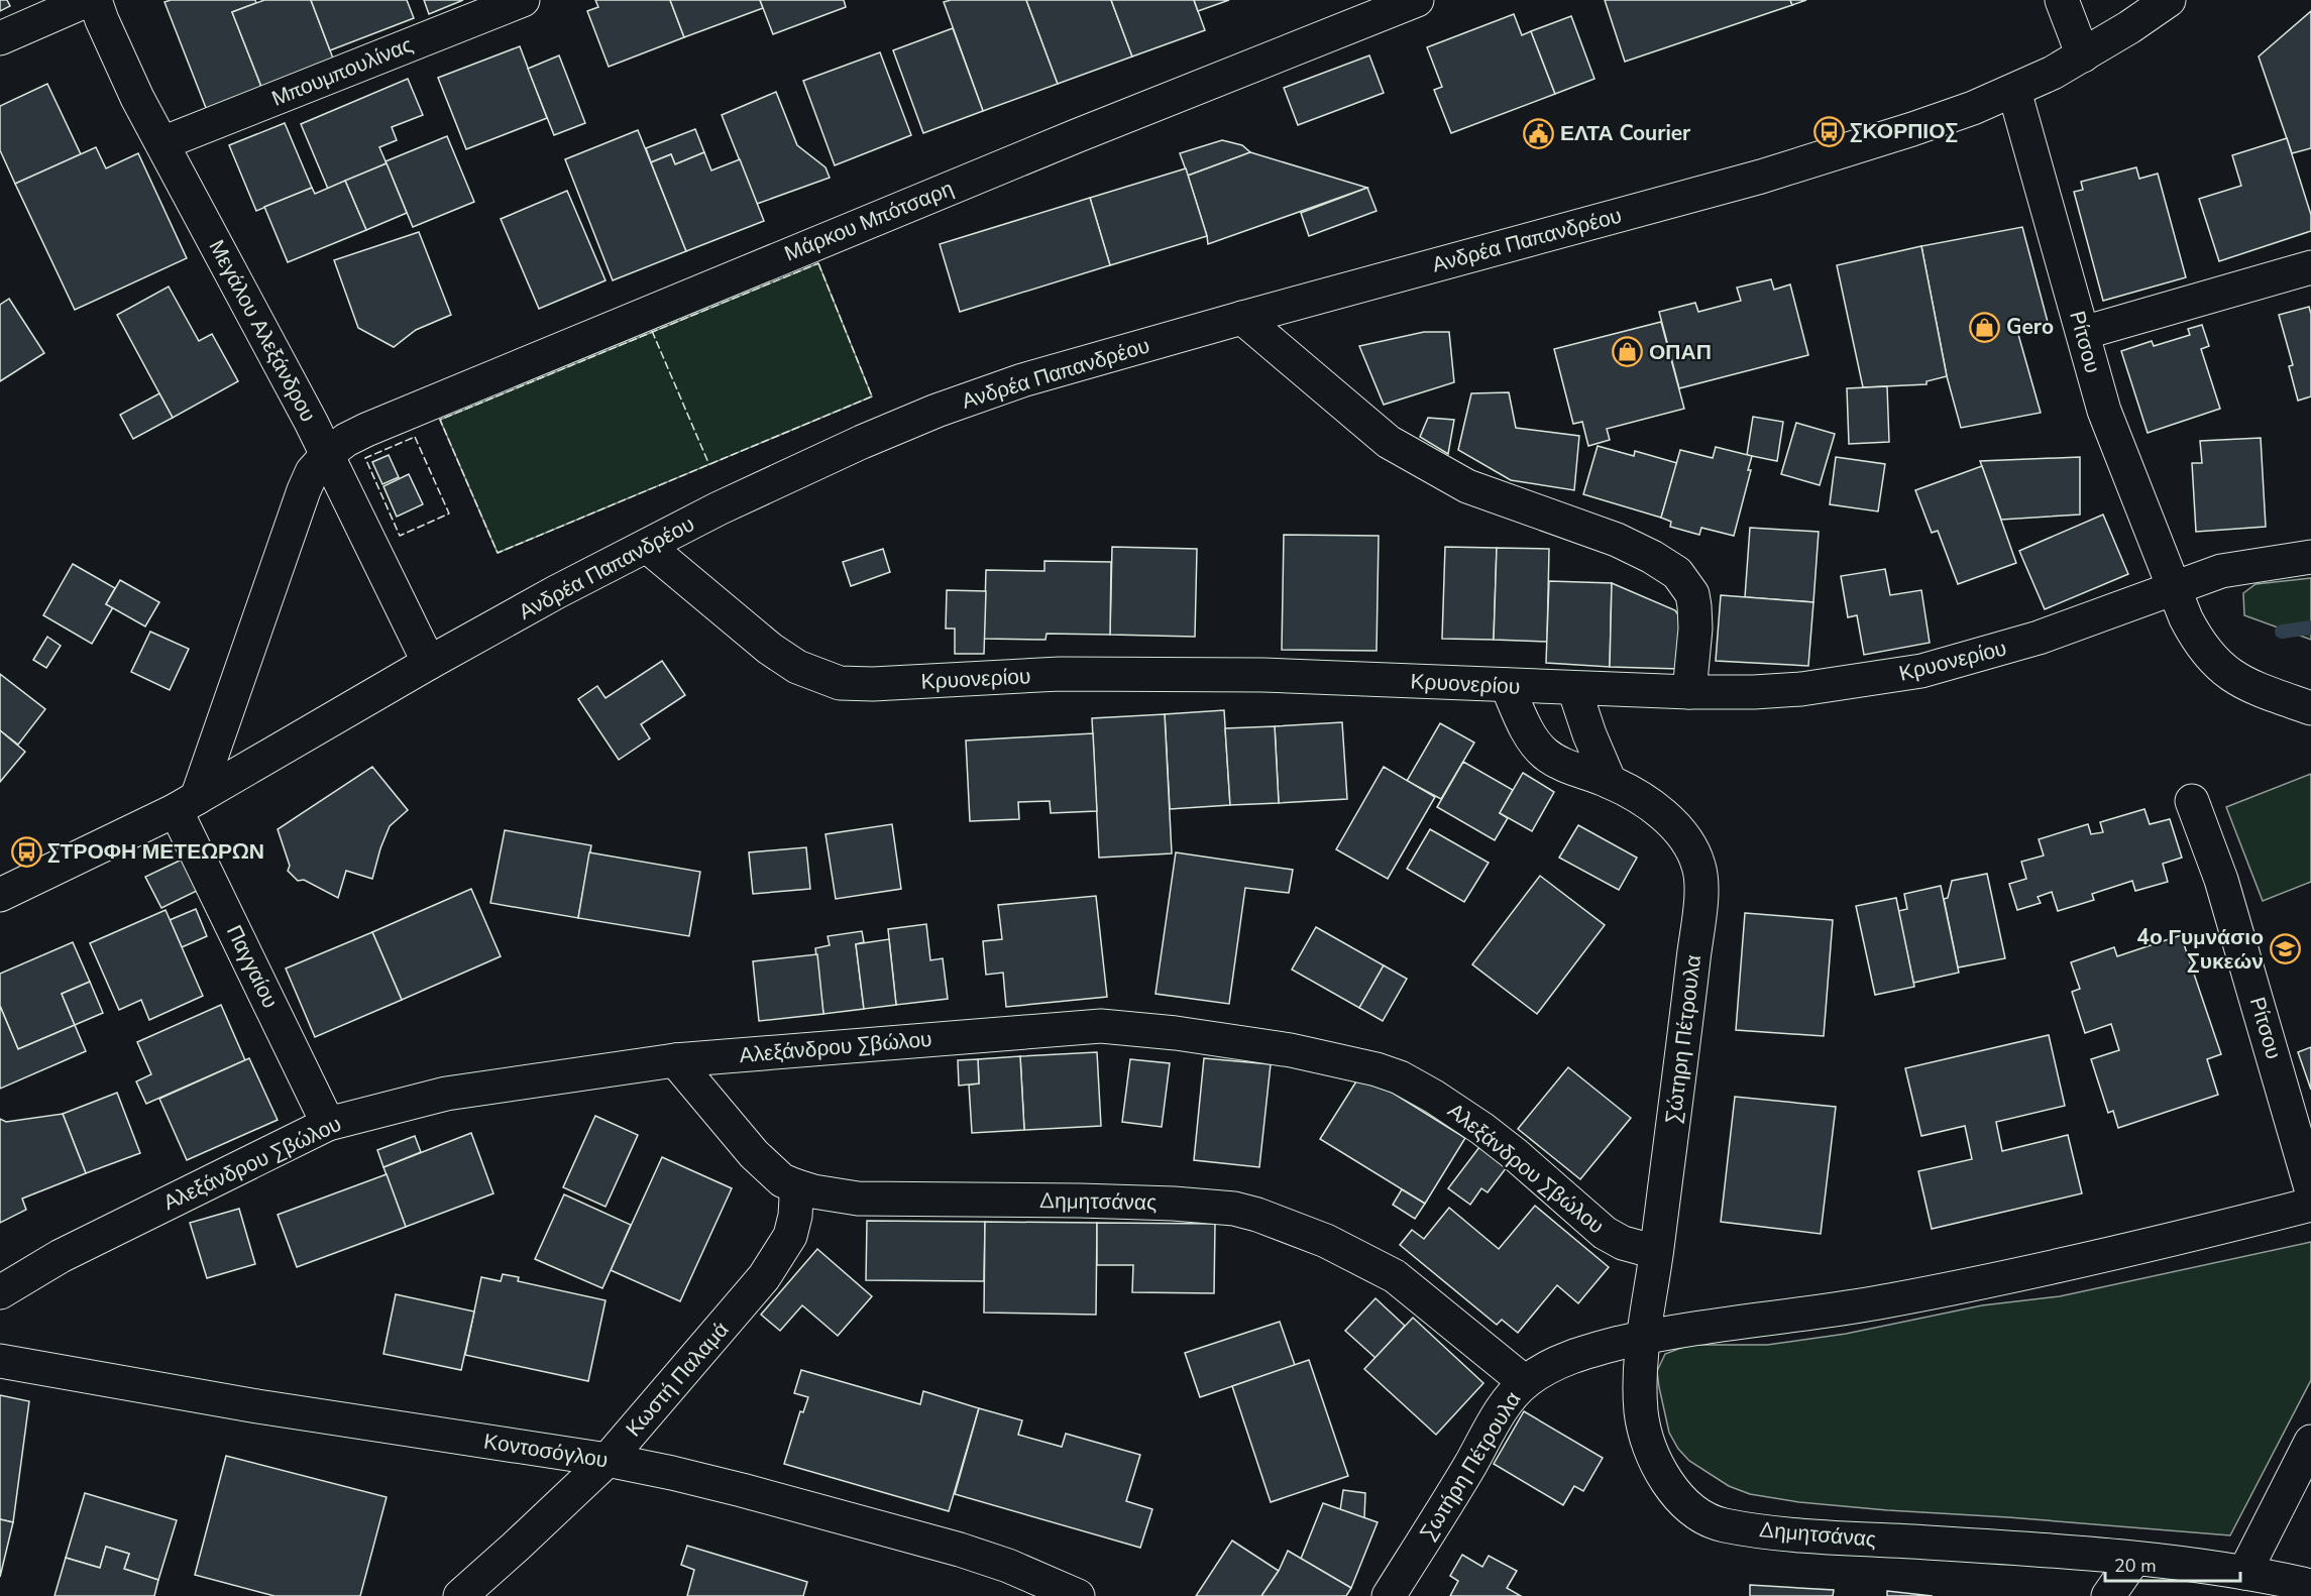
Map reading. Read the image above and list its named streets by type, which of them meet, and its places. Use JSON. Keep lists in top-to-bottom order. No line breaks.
{"streets":{"street":["Μπουμπουλίνας","Μάρκου Μπότσαρη","Ανδρέα Παπανδρέου","Μεγάλου Αλεξάνδρου","Ρίτσου","Κρυονερίου","Παγγαίου","Σώτηρη Πέτρουλα","Αλεξάνδρου Σβώλου","Δημητσάνας","Κωστή Παλαμά","Κοντοσόγλου","Σωτήρη Πέτρουλα"]},"crossings":[["Μπουμπουλίνας","Μεγάλου Αλεξάνδρου"],["Μάρκου Μπότσαρη","Ανδρέα Παπανδρέου"],["Μάρκου Μπότσαρη","Μεγάλου Αλεξάνδρου"],["Μάρκου Μπότσαρη","Παγγαίου"],["Ανδρέα Παπανδρέου","Μεγάλου Αλεξάνδρου"],["Ανδρέα Παπανδρέου","Ρίτσου"],["Ανδρέα Παπανδρέου","Κρυονερίου"],["Ανδρέα Παπανδρέου","Παγγαίου"],["Ρίτσου","Κρυονερίου"],["Κρυονερίου","Σώτηρη Πέτρουλα"],["Παγγαίου","Αλεξάνδρου Σβώλου"],["Σώτηρη Πέτρουλα","Αλεξάνδρου Σβώλου"],["Σώτηρη Πέτρουλα","Δημητσάνας"],["Σώτηρη Πέτρουλα","Σωτήρη Πέτρουλα"],["Αλεξάνδρου Σβώλου","Δημητσάνας"],["Δημητσάνας","Κωστή Παλαμά"],["Δημητσάνας","Σωτήρη Πέτρουλα"],["Κωστή Παλαμά","Κοντοσόγλου"]],"places":{"bus stop":["ΣΚΟΡΠΙΟΣ","ΣΤΡΟΦΗ ΜΕΤΕΩΡΩΝ"],"public building":["ΕΛΤΑ Courier"],"shop":["Gero","ΟΠΑΠ"],"school or university":["4ο Γυμνάσιο Συκεών"]},"scale_bar":"20 m"}
